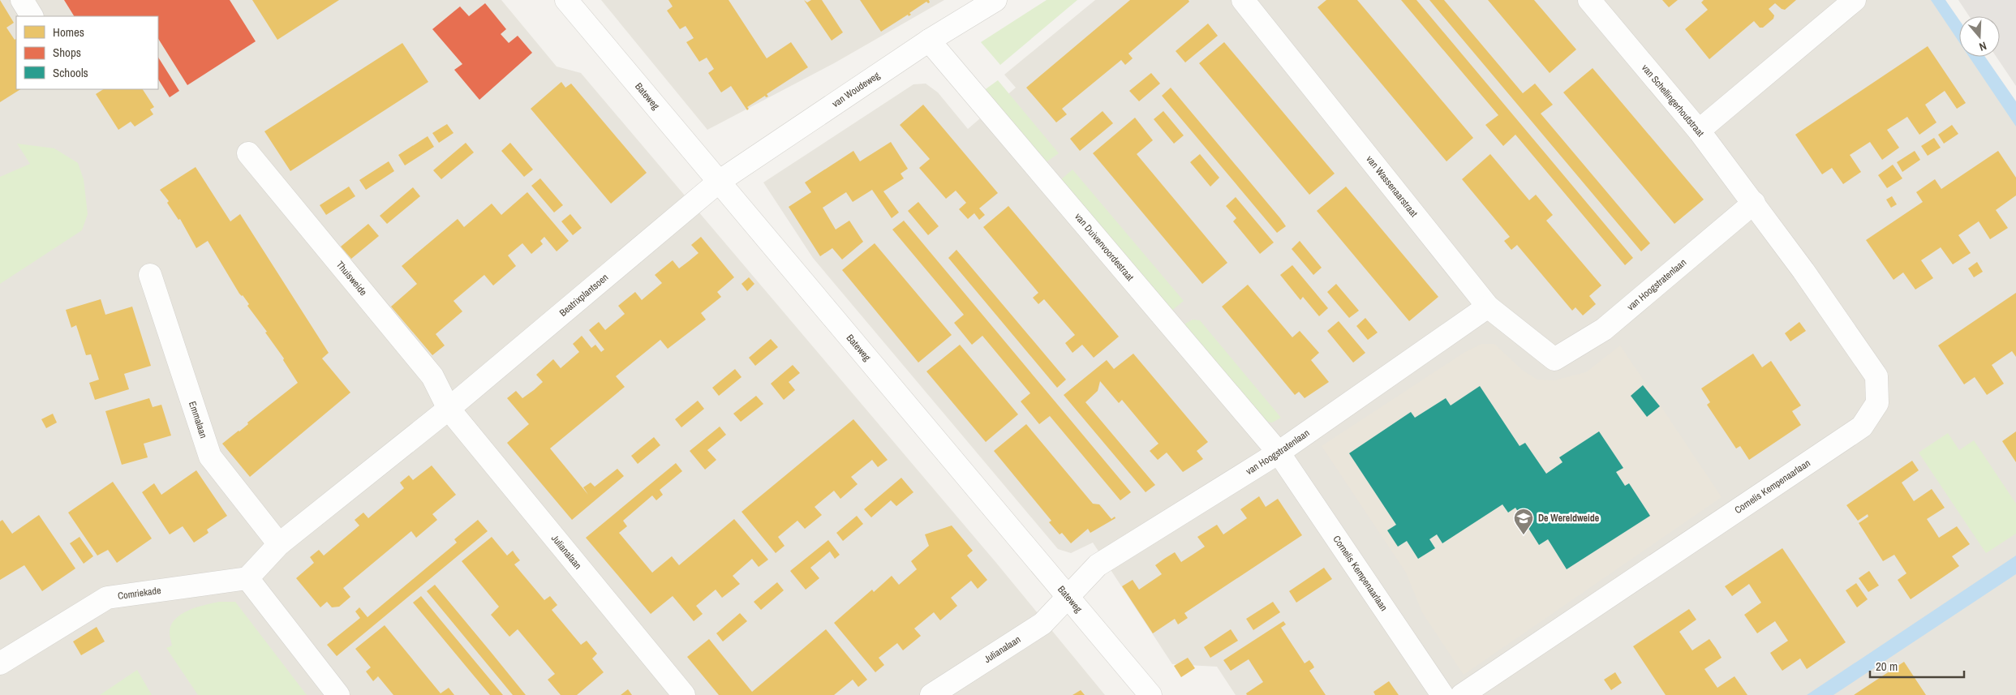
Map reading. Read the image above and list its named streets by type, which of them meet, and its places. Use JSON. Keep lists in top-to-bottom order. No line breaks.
{"streets":{"street":["van Woudeweg","Bateweg","van Schellingerhoutstraat","van Wassenaarstraat","van Duivenvoordestraat","Thuisweide","van Hoogstratenlaan","Beatrixplantsoen","Emmalaan","Cornelis Kempenaarlaan","Julianalaan","Comriekade"]},"crossings":[["van Woudeweg","Bateweg"],["van Woudeweg","van Duivenvoordestraat"],["van Woudeweg","Beatrixplantsoen"],["Bateweg","van Hoogstratenlaan"],["Bateweg","Beatrixplantsoen"],["Bateweg","Julianalaan"],["van Schellingerhoutstraat","van Hoogstratenlaan"],["van Schellingerhoutstraat","Cornelis Kempenaarlaan"],["van Wassenaarstraat","van Hoogstratenlaan"],["van Duivenvoordestraat","van Hoogstratenlaan"],["van Duivenvoordestraat","Cornelis Kempenaarlaan"],["Thuisweide","Beatrixplantsoen"],["Thuisweide","Julianalaan"],["van Hoogstratenlaan","Cornelis Kempenaarlaan"],["van Hoogstratenlaan","Julianalaan"],["Beatrixplantsoen","Julianalaan"]],"places":{"school or university":["De Wereldweide"]},"legend":["Homes","Shops","Schools"],"scale_bar":"20 m","north":"bottom"}
